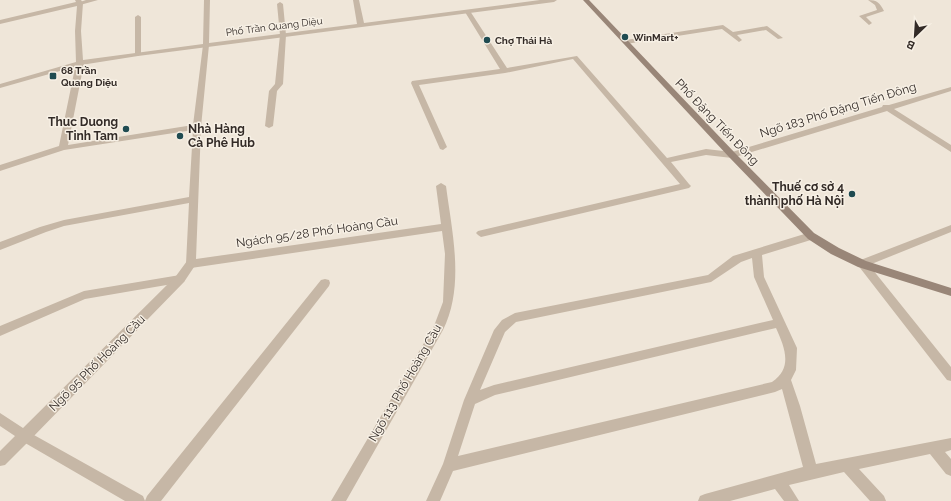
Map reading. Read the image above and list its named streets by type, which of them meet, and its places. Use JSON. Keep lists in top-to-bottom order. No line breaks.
{"streets":{"street":["Phố Trần Quang Diệu","Ngõ 183 Phố Đặng Tiến Đông","Phố Đặng Tiến Đông","Ngách 95/28 Phố Hoàng Cầu","Ngõ 95 Phố Hoàng Cầu","Ngõ 113 Phố Hoàng Cầu"]},"crossings":[["Ngõ 183 Phố Đặng Tiến Đông","Phố Đặng Tiến Đông"],["Ngách 95/28 Phố Hoàng Cầu","Ngõ 95 Phố Hoàng Cầu"],["Ngách 95/28 Phố Hoàng Cầu","Ngõ 113 Phố Hoàng Cầu"]],"places":{"other":["WinMart+","Chợ Thái Hà","Thuc Duong Tinh Tam","Nhà Hàng Cà Phê Hub","Thuế cơ sở 4 thành phố Hà Nội"],"transit":["68 Trần Quang Diệu"]},"north":"bottom left"}
